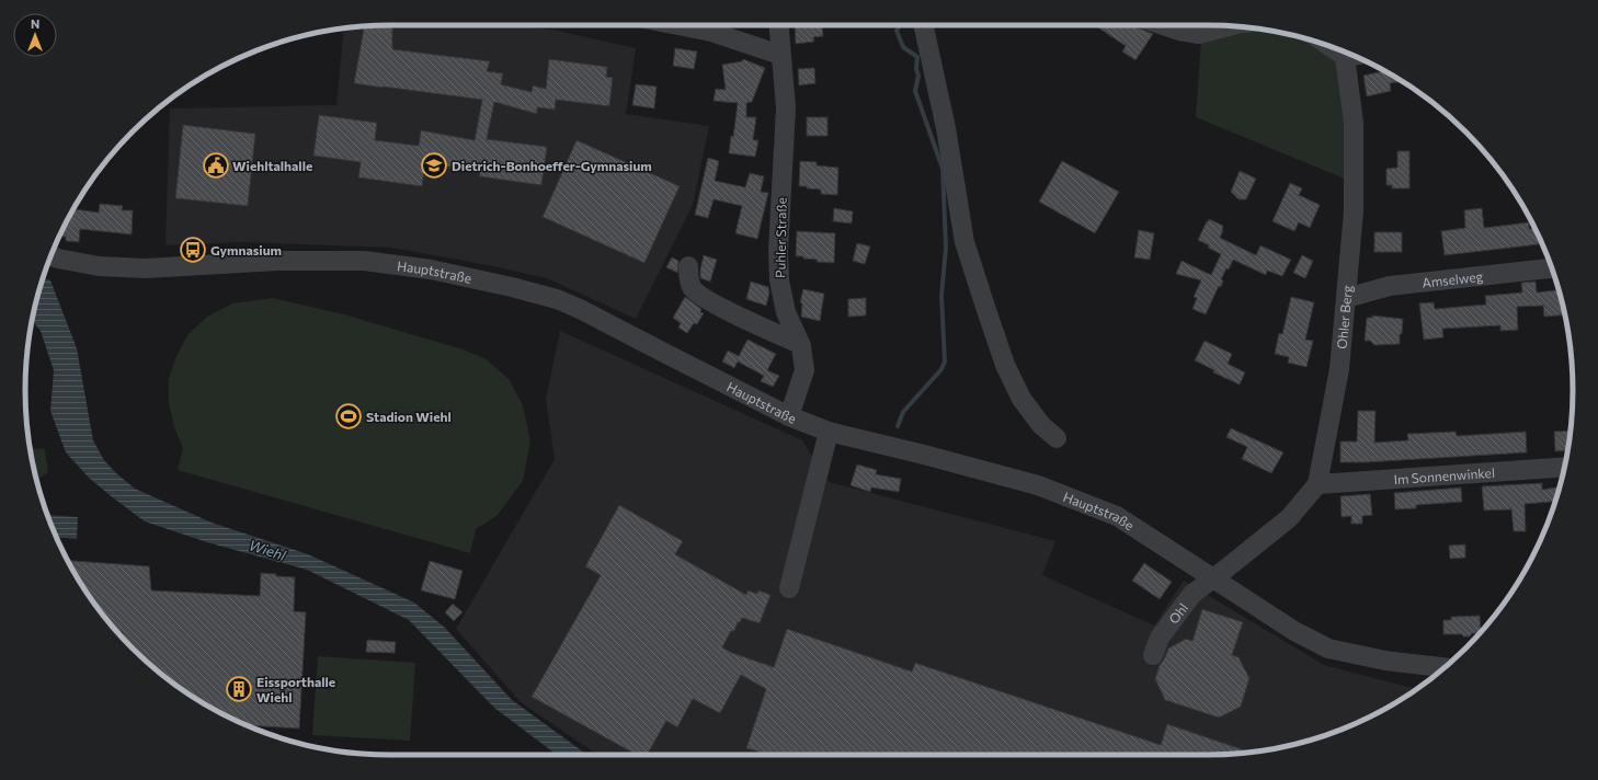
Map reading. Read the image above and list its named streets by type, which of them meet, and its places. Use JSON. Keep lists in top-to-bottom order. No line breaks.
{"streets":{"street":["Puhler Straße","Hauptstraße","Amselweg","Ohler Berg","Im Sonnenwinkel","Ohl"]},"crossings":[["Puhler Straße","Hauptstraße"],["Hauptstraße","Ohler Berg"],["Hauptstraße","Ohl"],["Amselweg","Ohler Berg"],["Ohler Berg","Im Sonnenwinkel"],["Ohler Berg","Ohl"]],"water":["Wiehl"],"places":{"public building":["Wiehltalhalle"],"school or university":["Dietrich-Bonhoeffer-Gymnasium"],"bus stop":["Gymnasium"],"sports":["Stadion Wiehl"],"building":["Eissporthalle Wiehl"]},"north":"top"}
